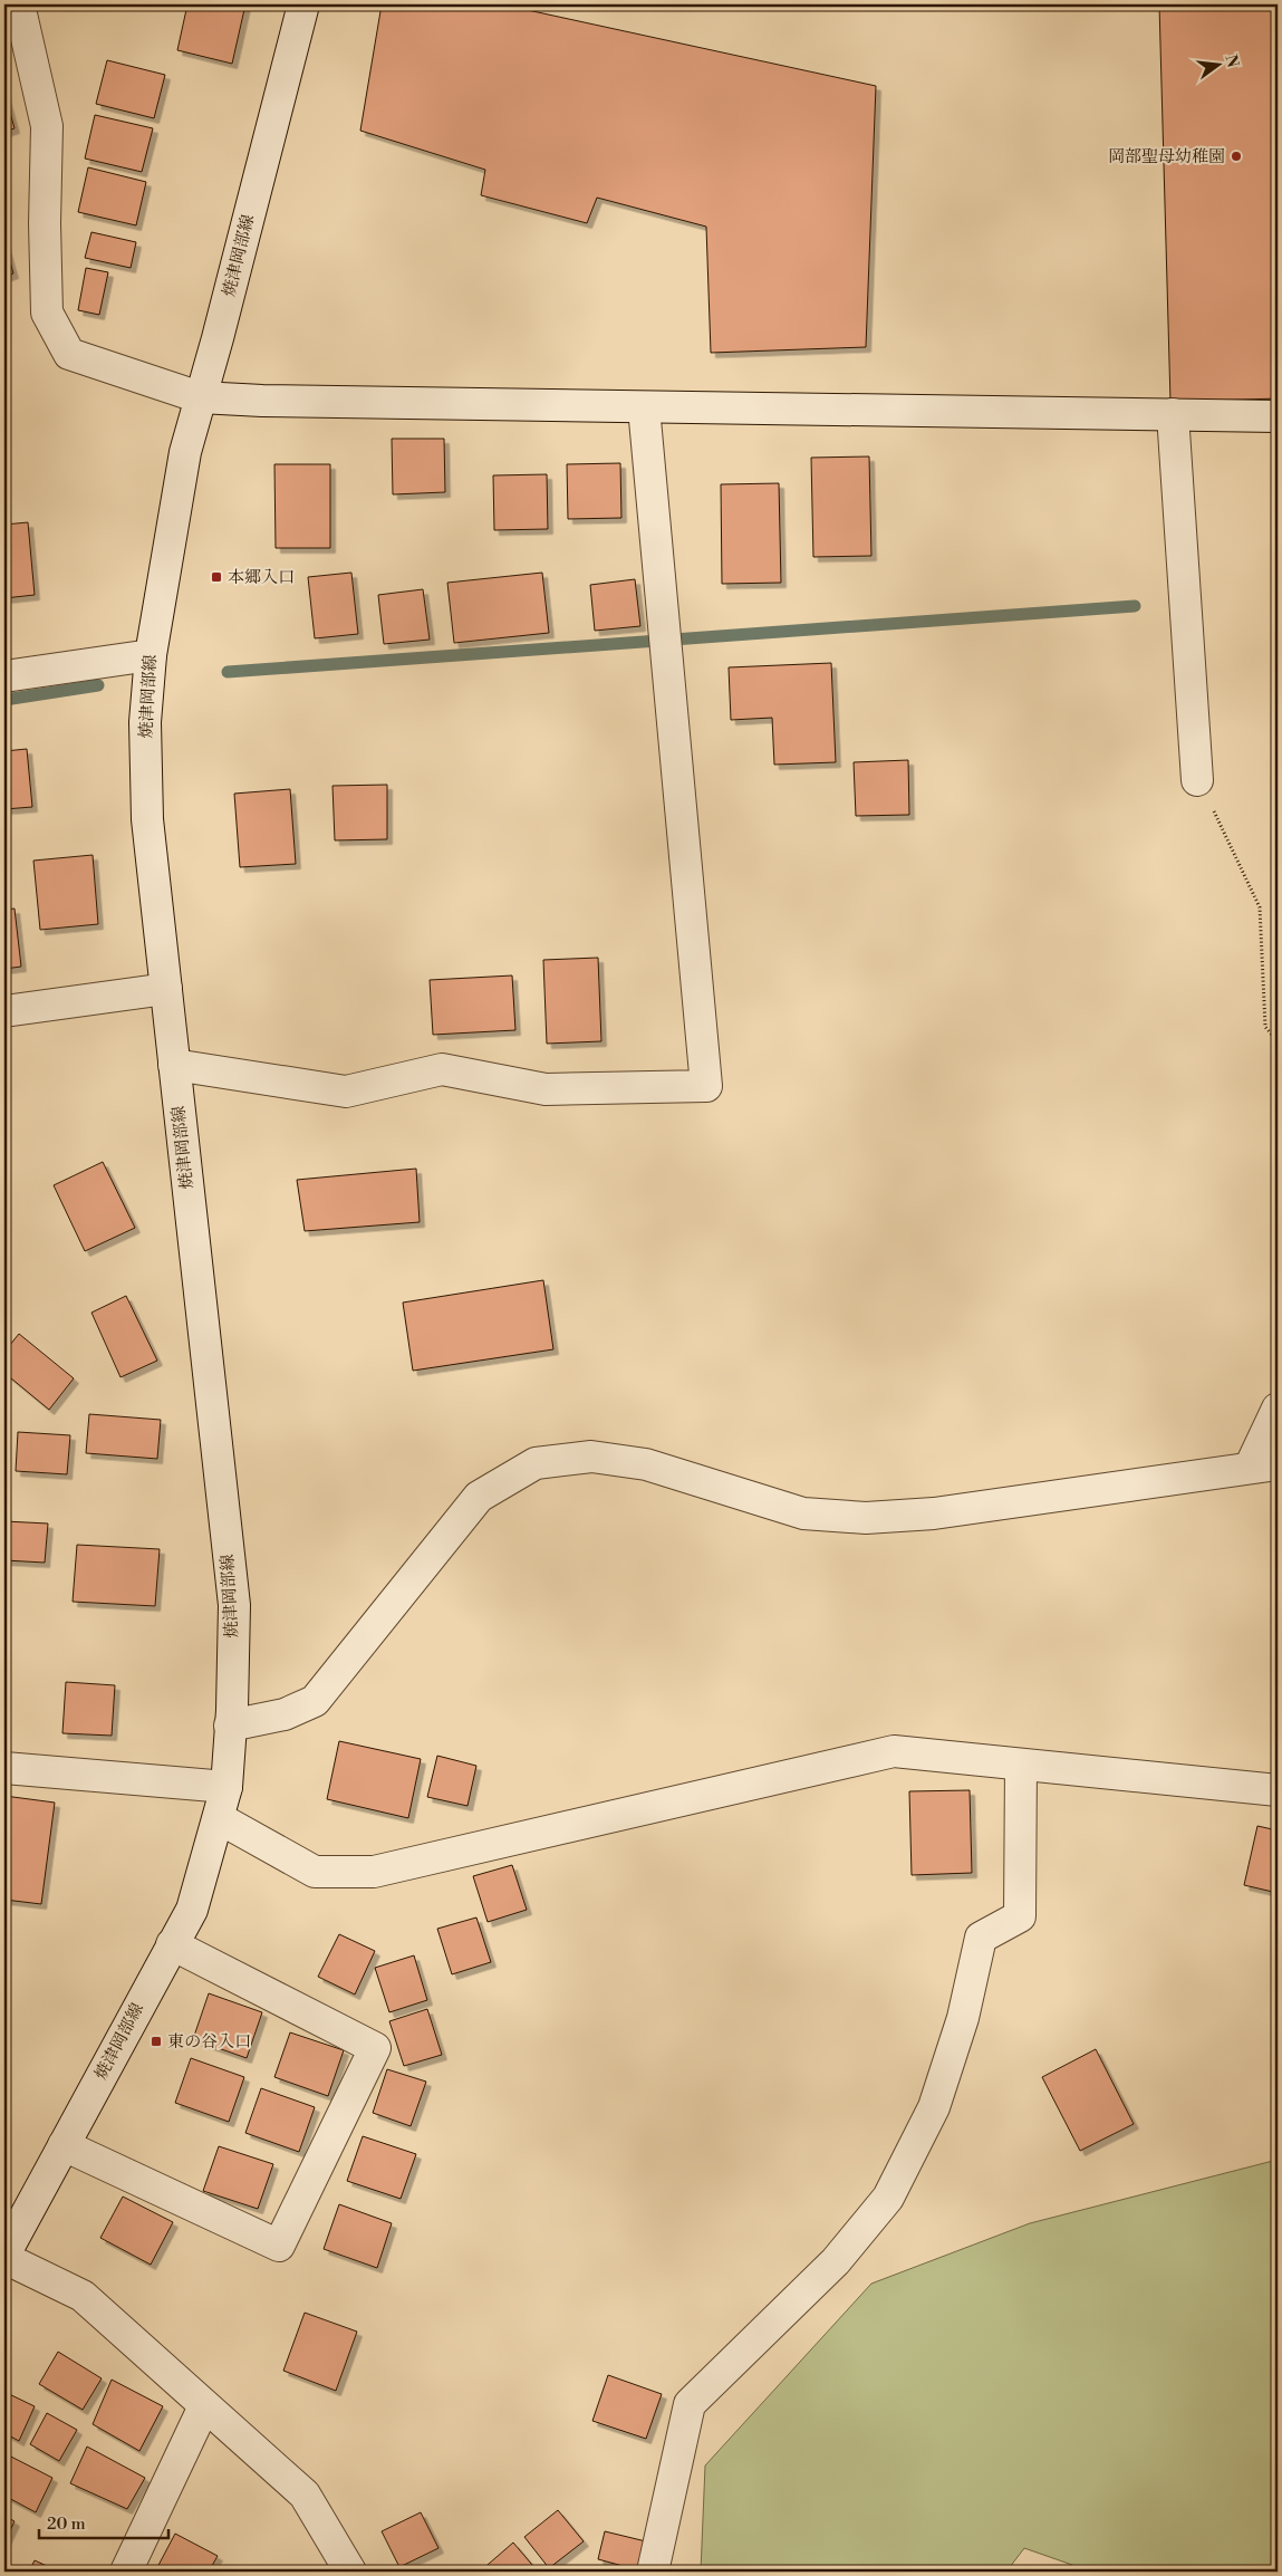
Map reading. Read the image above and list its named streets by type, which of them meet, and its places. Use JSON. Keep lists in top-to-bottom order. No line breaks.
{"streets":{"street":["焼津岡部線"]},"places":{"other":["岡部聖母幼稚園"],"transit":["本郷入口","東の谷入口"]},"scale_bar":"20 m","north":"right"}
